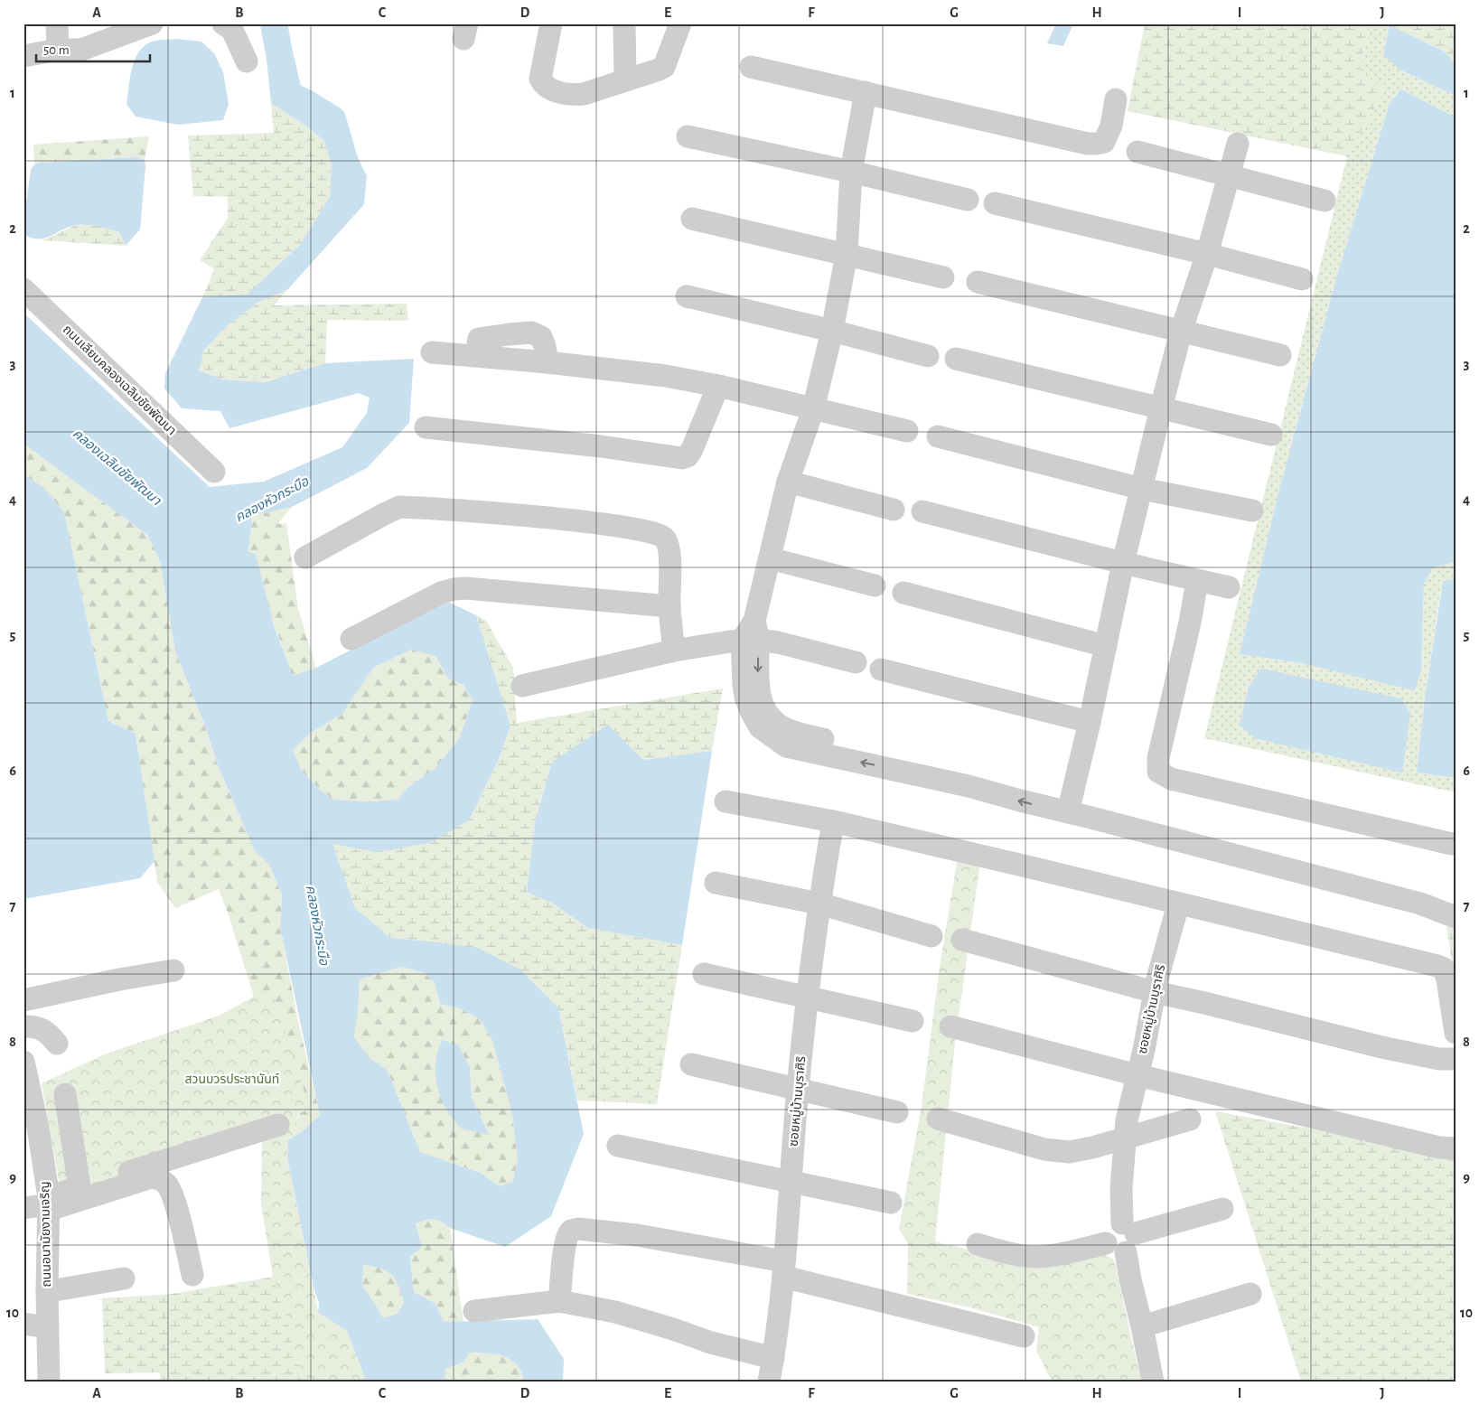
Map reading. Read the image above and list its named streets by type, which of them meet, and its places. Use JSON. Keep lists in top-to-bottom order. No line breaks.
{"streets":{"street":["ถนนเลียบคลองเฉลิมชัยพัฒนา","ซอยหมู่บ้านบุราศิริ","ถนนอนามัยงามเจริญ"]},"water":["คลองเฉลิมชัยพัฒนา","คลองหัวกระบือ"],"parks":["สวนบวรประชานันท์"],"scale_bar":"50 m","grid":{"columns":["A","B","C","D","E","F","G","H","I","J"],"rows":["1","2","3","4","5","6","7","8","9","10"]}}
